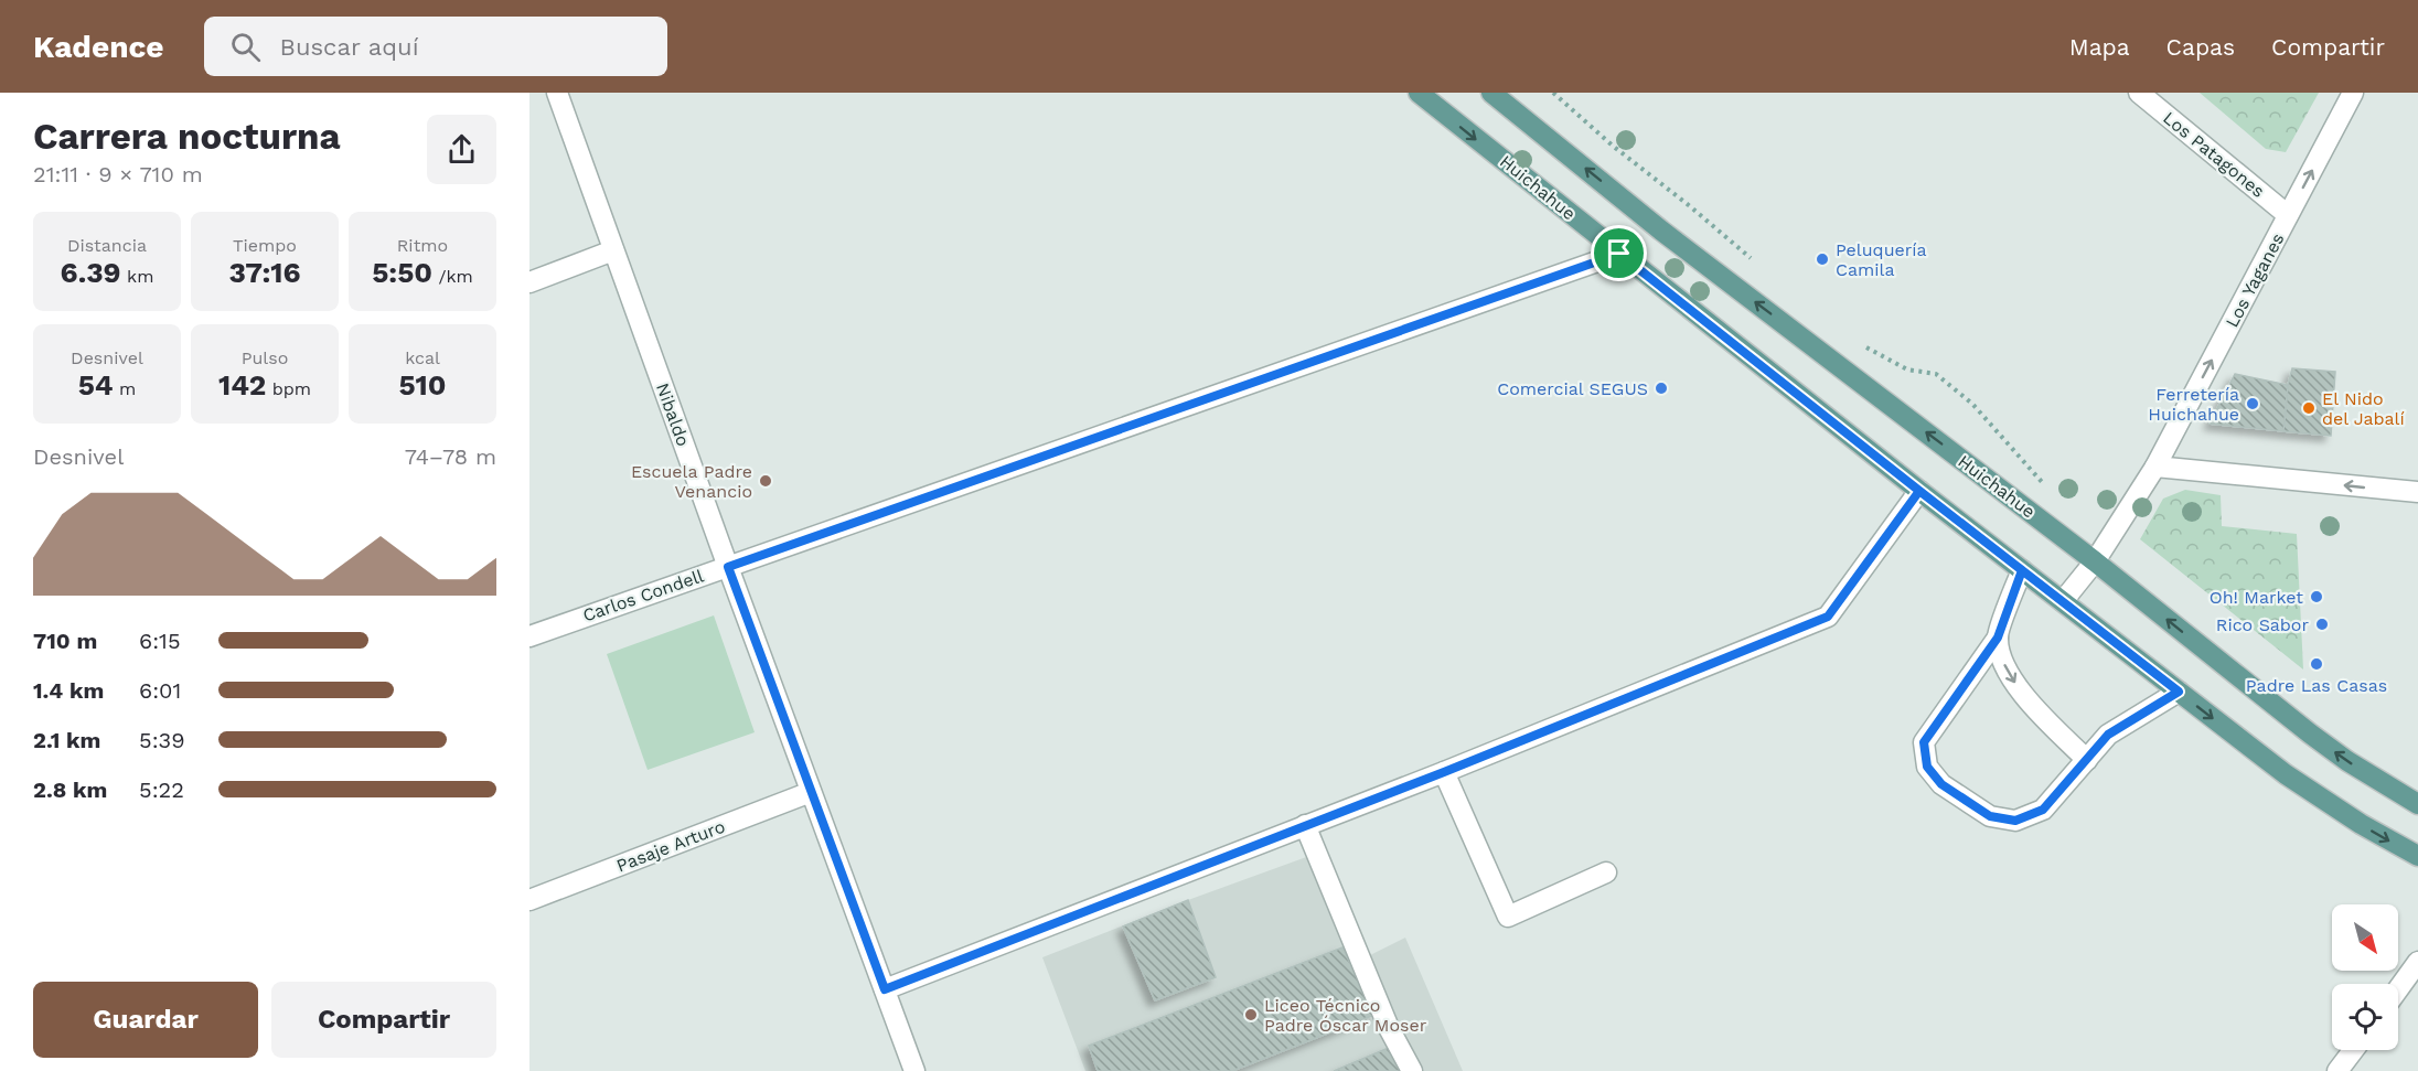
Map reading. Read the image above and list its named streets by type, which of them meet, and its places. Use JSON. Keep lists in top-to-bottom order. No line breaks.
{"streets":{"main road":["Huichahue"],"street":["Los Patagones","Los Yaganes","Nibaldo","Carlos Condell","Pasaje Arturo"]},"crossings":[["Los Patagones","Los Yaganes"],["Huichahue","Carlos Condell"],["Nibaldo","Carlos Condell"],["Nibaldo","Pasaje Arturo"]],"one_way":["Los Yaganes"],"places":["Peluquería Camila","Comercial SEGUS","Ferretería Huichahue","El Nido del Jabalí","Escuela Padre Venancio","Oh! Market","Rico Sabor","Padre Las Casas","Liceo Técnico Padre Óscar Moser"],"north":"bottom right","page":{"header":"Kadence","search":"Buscar aquí","nav":["Mapa","Capas","Compartir"],"heading":["Carrera nocturna","21:11 · 9 × 710 m"],"stats":[["Distancia","6.39 km"],["Tiempo","37:16"],["Ritmo","5:50 /km"],["Desnivel","54 m"],["Pulso","142 bpm"],["kcal","510"]],"chart":["Desnivel","74–78 m"],"list":[{"name":"710 m","note":"6:15"},{"name":"1.4 km","note":"6:01"},{"name":"2.1 km","note":"5:39"},{"name":"2.8 km","note":"5:22"}],"buttons":["Guardar","Compartir"]}}
